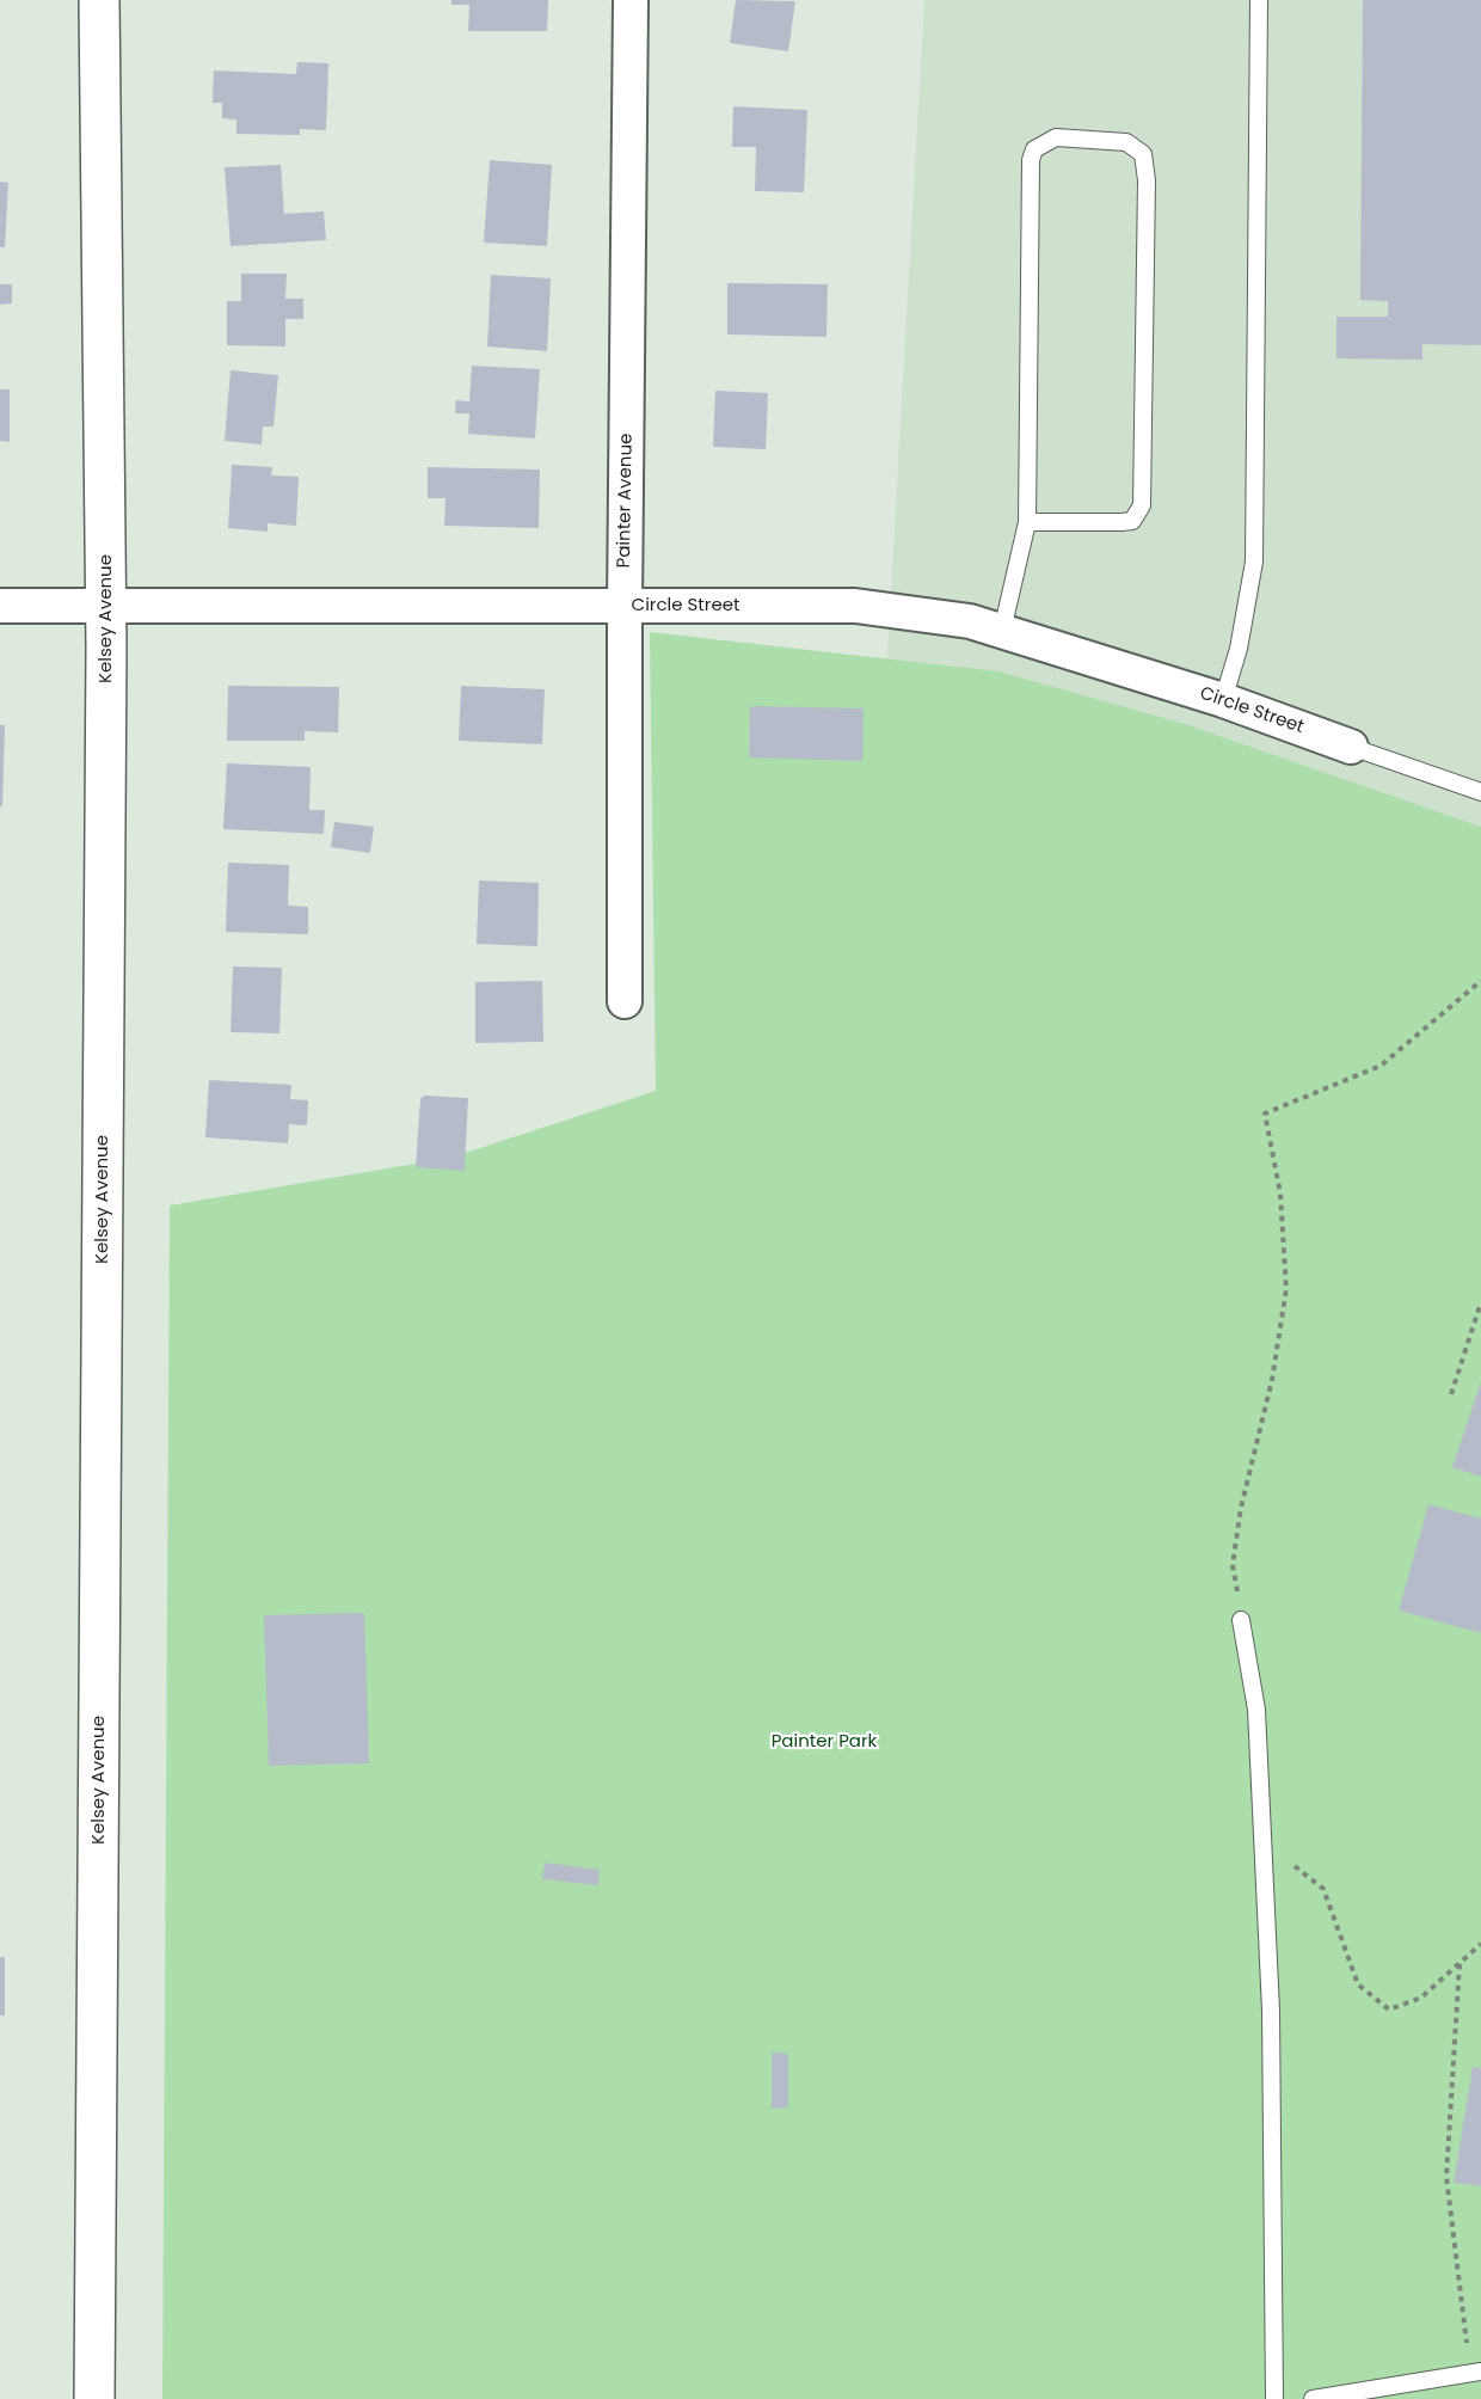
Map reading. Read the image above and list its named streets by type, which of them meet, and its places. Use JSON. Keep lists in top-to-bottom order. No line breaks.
{"streets":{"street":["Painter Avenue","Circle Street","Kelsey Avenue"]},"crossings":[["Painter Avenue","Circle Street"],["Circle Street","Kelsey Avenue"]],"parks":["Painter Park"]}
